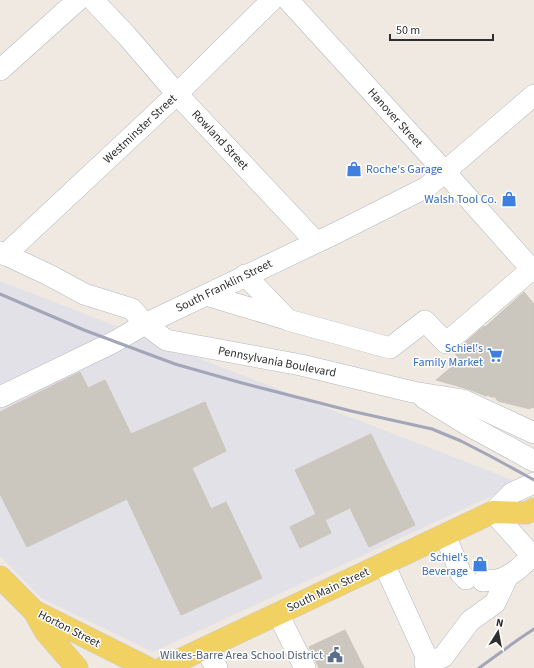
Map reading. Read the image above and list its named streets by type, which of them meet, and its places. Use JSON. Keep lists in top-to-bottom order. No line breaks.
{"streets":{"main road":["South Main Street","Horton Street"],"street":["Hanover Street","Westminster Street","Rowland Street","South Franklin Street","Pennsylvania Boulevard"]},"crossings":[["Hanover Street","South Franklin Street"],["Westminster Street","Rowland Street"],["Westminster Street","Pennsylvania Boulevard"],["Rowland Street","South Franklin Street"],["South Franklin Street","Pennsylvania Boulevard"]],"places":{"shop":["Roche's Garage","Walsh Tool Co.","Schiel's Beverage"],"supermarket":["Schiel's Family Market"],"public building":["Wilkes-Barre Area School District"]},"scale_bar":"50 m","north":"top"}
